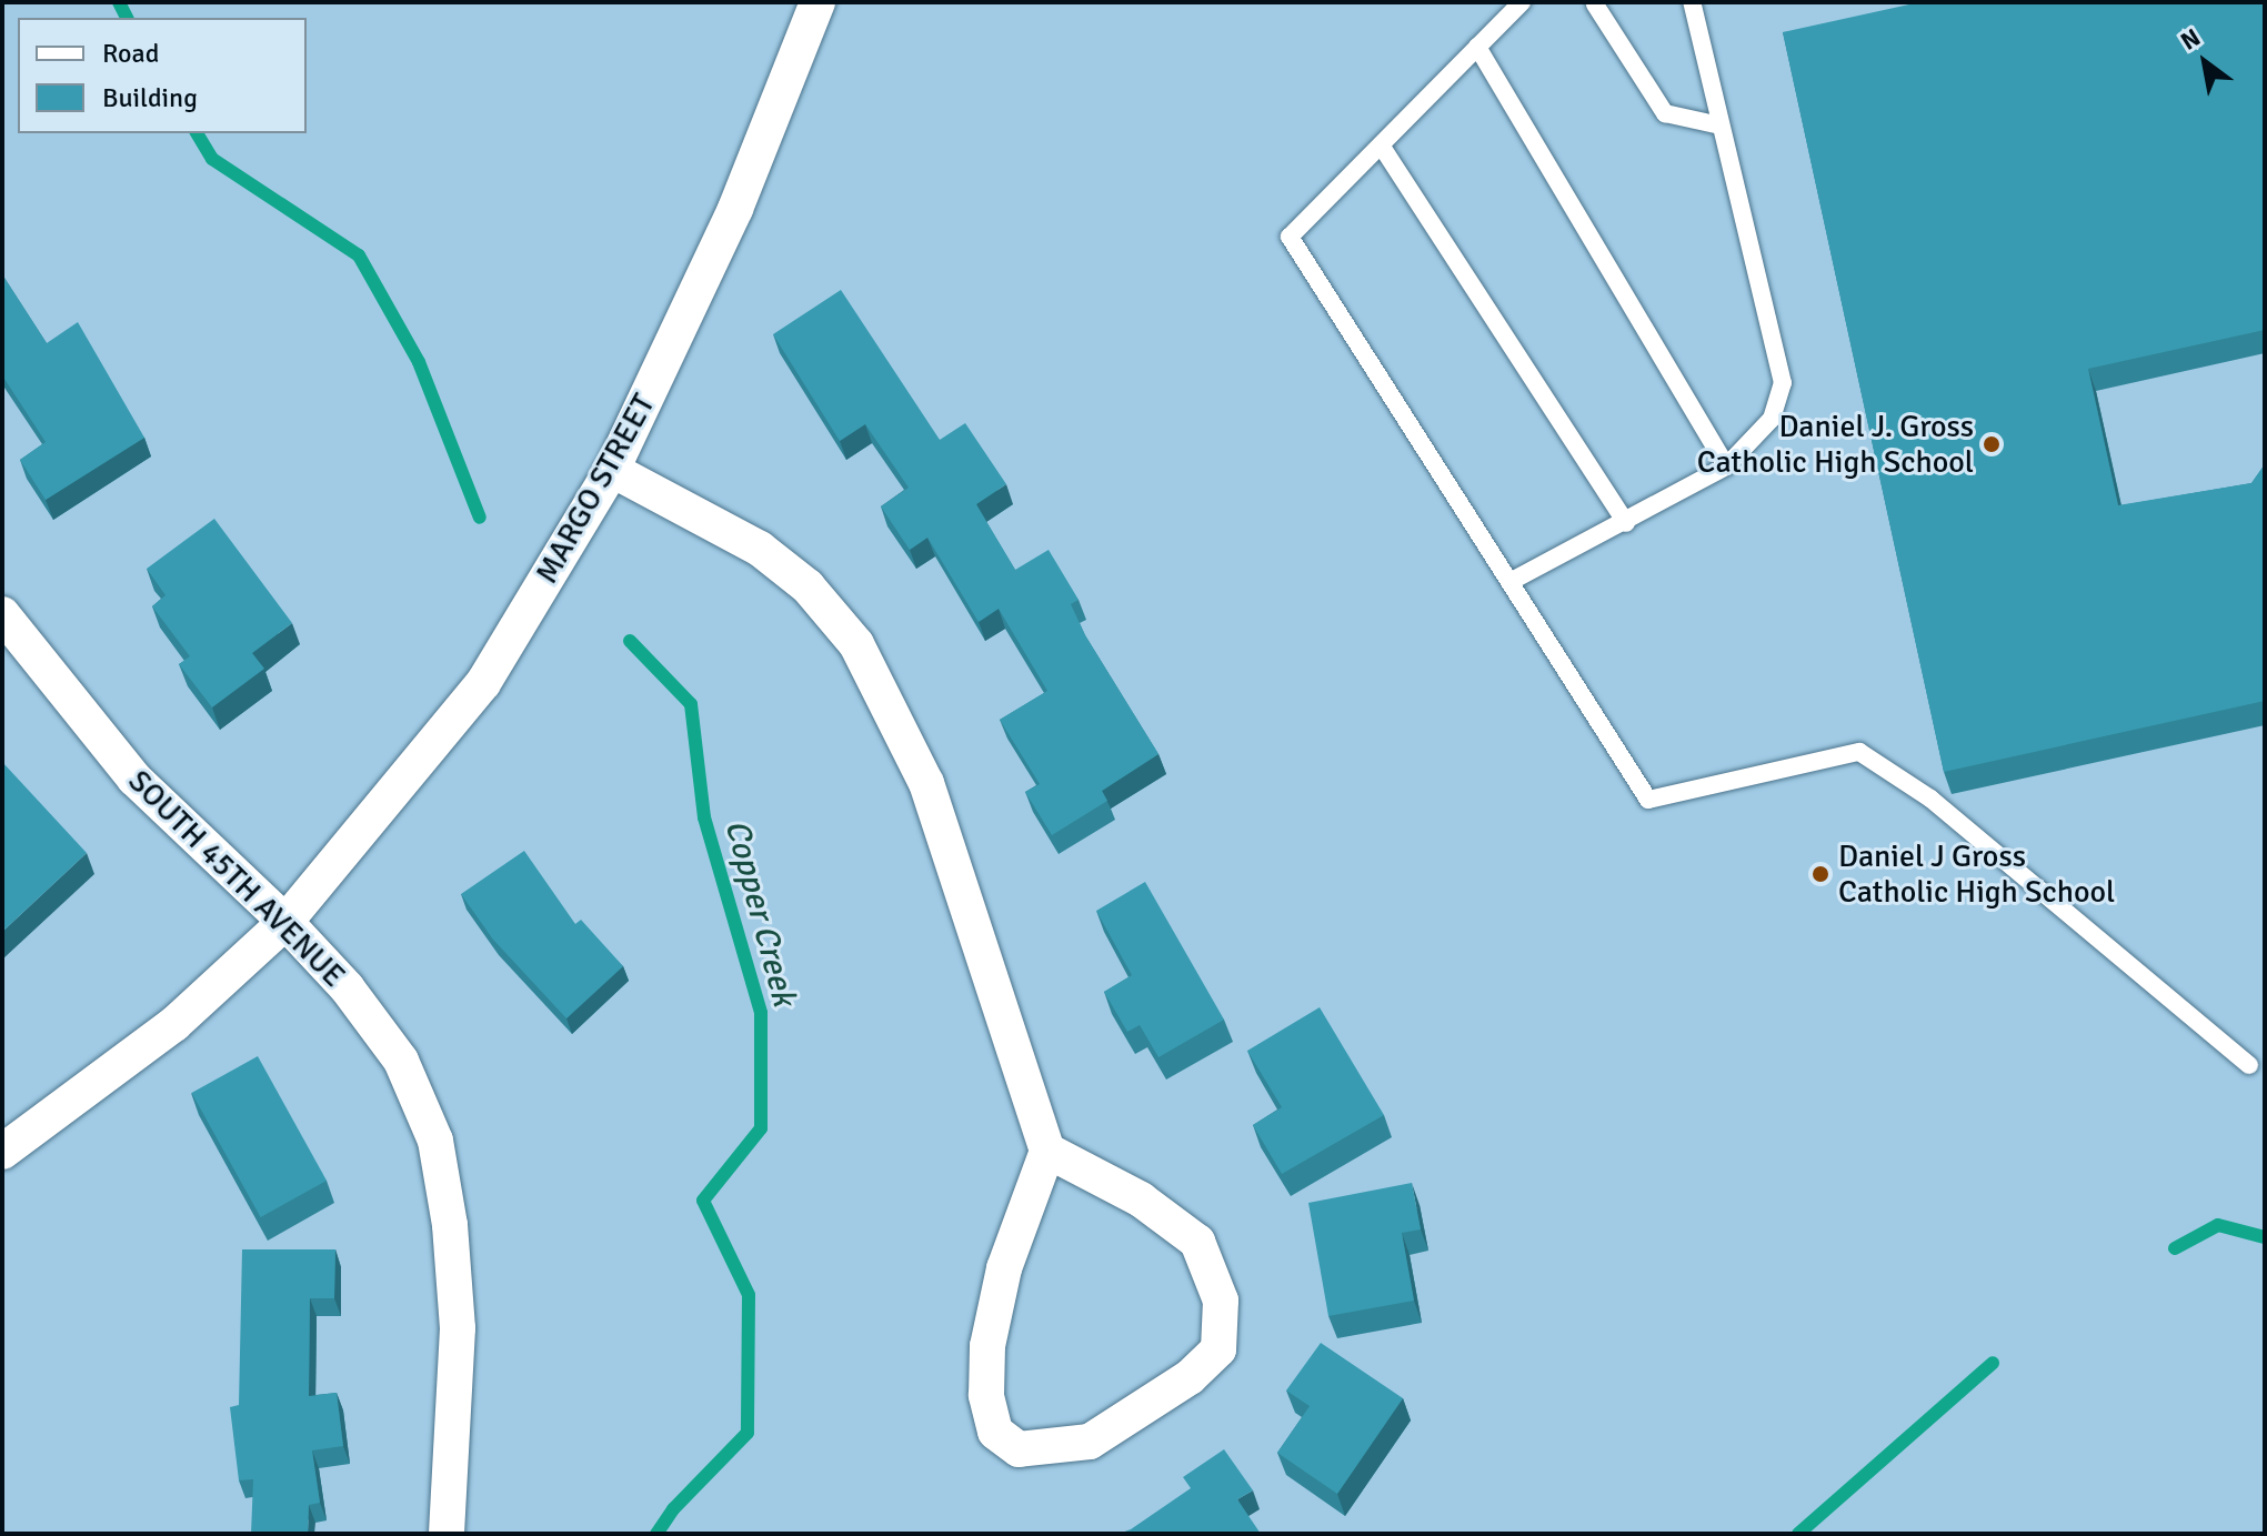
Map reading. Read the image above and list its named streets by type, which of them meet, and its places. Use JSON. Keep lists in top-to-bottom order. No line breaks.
{"streets":{"street":["MARGO STREET","SOUTH 45TH AVENUE"]},"crossings":[["MARGO STREET","SOUTH 45TH AVENUE"]],"water":["Copper Creek"],"places":["Daniel J. Gross Catholic High School","Daniel J Gross Catholic High School"],"legend":["Road","Building"],"north":"top left"}
